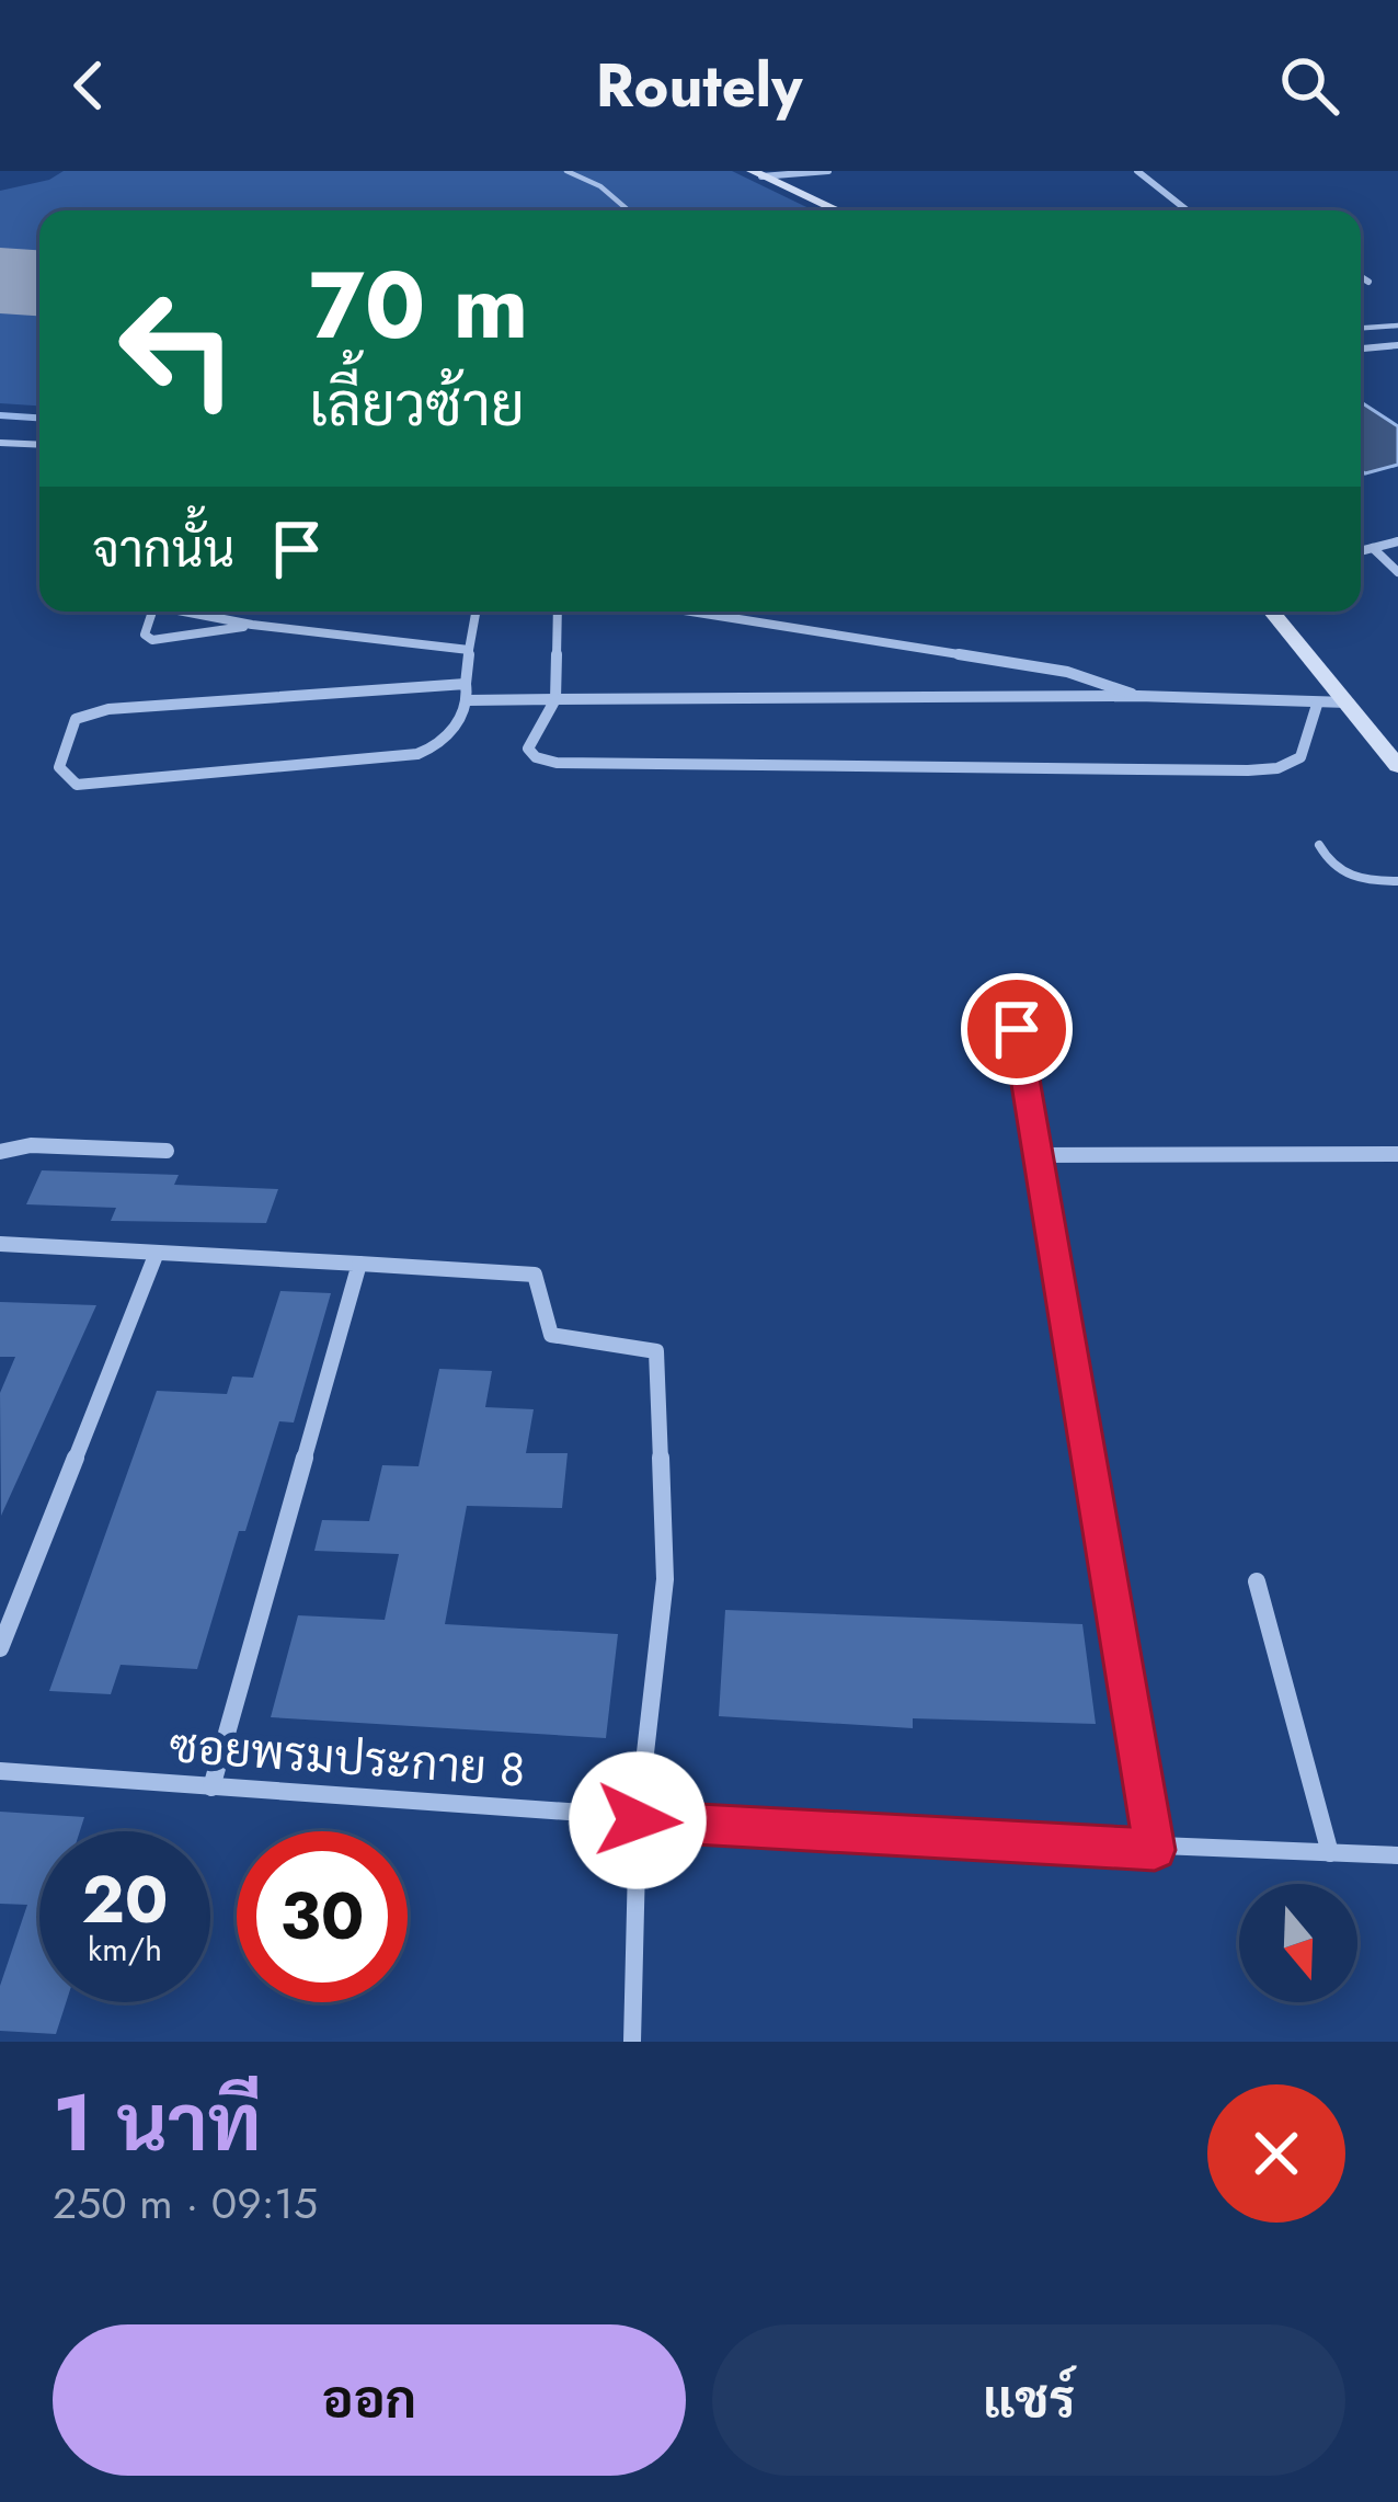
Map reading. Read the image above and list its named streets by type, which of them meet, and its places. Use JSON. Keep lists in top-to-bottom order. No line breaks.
{"streets":{"street":["ซอยพรมประกาย 8"]},"north":"bottom","page":{"header":"Routely","turn":["70 m","เลี้ยวซ้าย"],"then":"จากนั้น","speed":"20 km/h","limit":"30","heading":["1 นาที","250 m · 09:15"],"buttons":["ออก","แชร์"]}}
